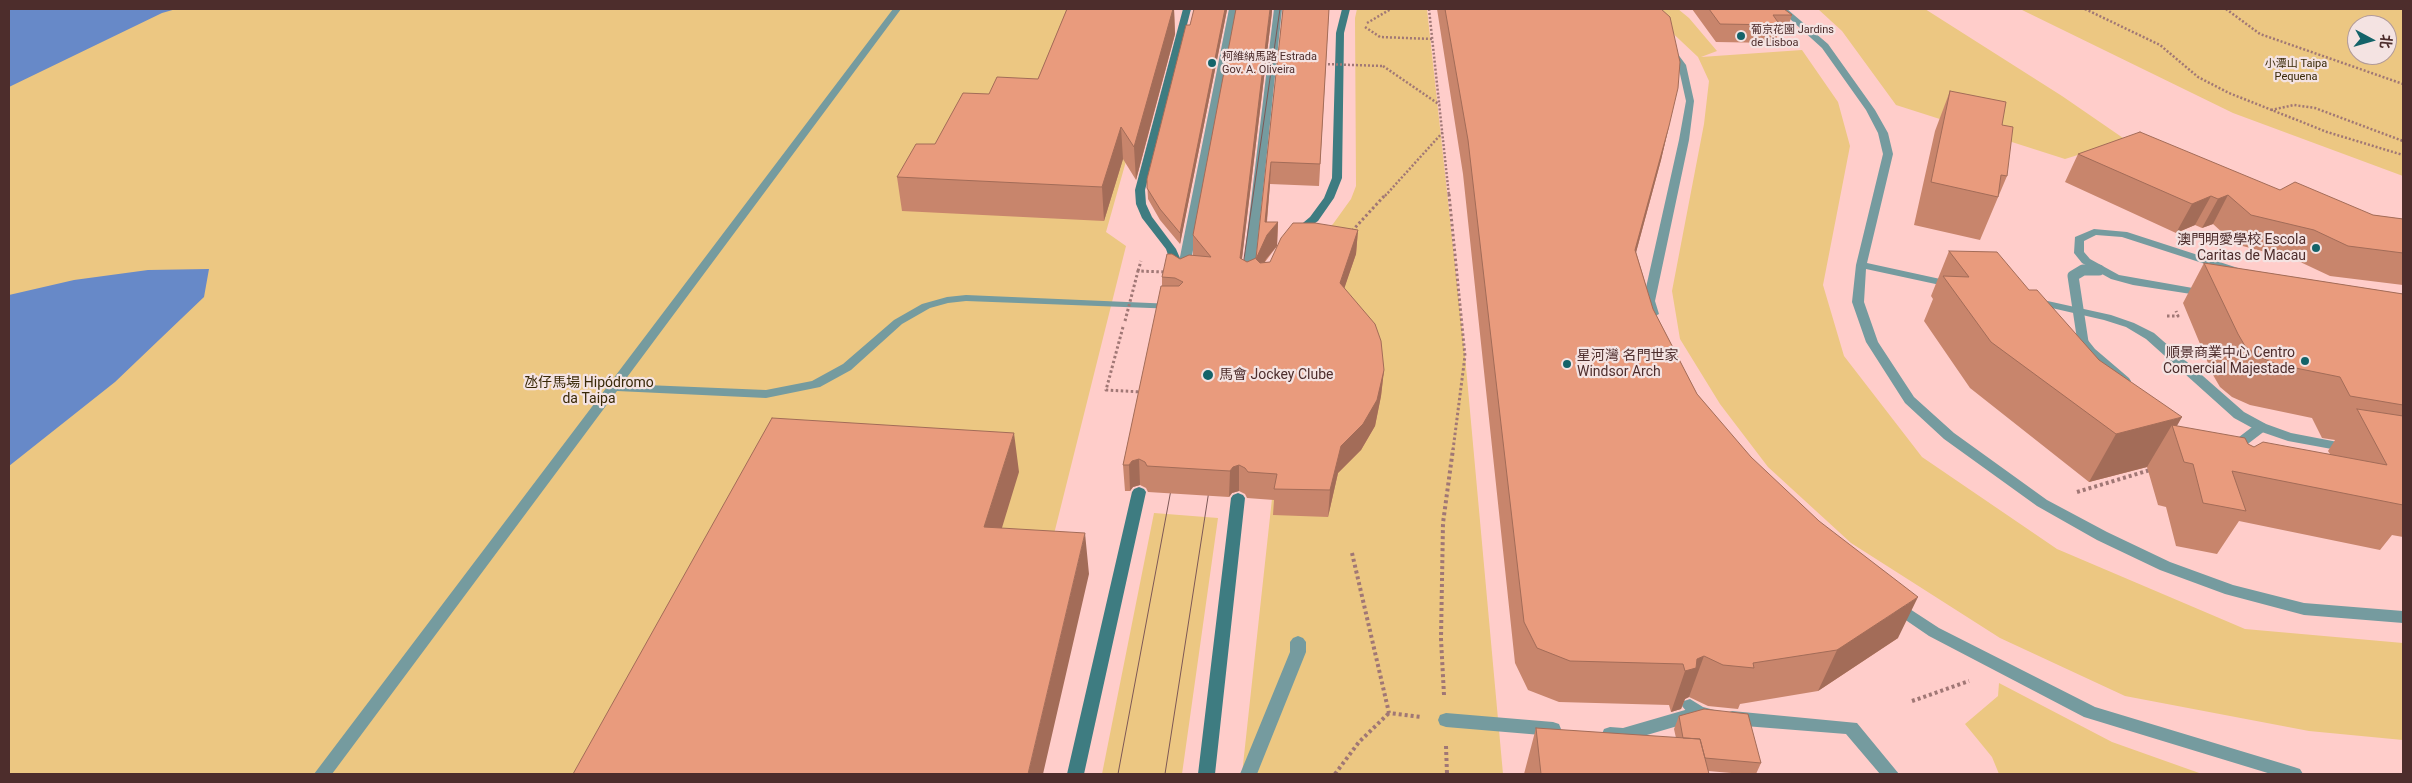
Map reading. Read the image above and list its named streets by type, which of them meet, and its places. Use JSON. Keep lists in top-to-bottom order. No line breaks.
{"parks":["小潭山 Taipa Pequena","氹仔馬場 Hipódromo da Taipa"],"places":["葡京花園 Jardins de Lisboa","柯維納馬路 Estrada Gov. A. Oliveira","澳門明愛學校 Escola Caritas de Macau","順景商業中心 Centro Comercial Majestade","星河灣 名門世家 Windsor Arch","馬會 Jockey Clube"],"north":"right"}
